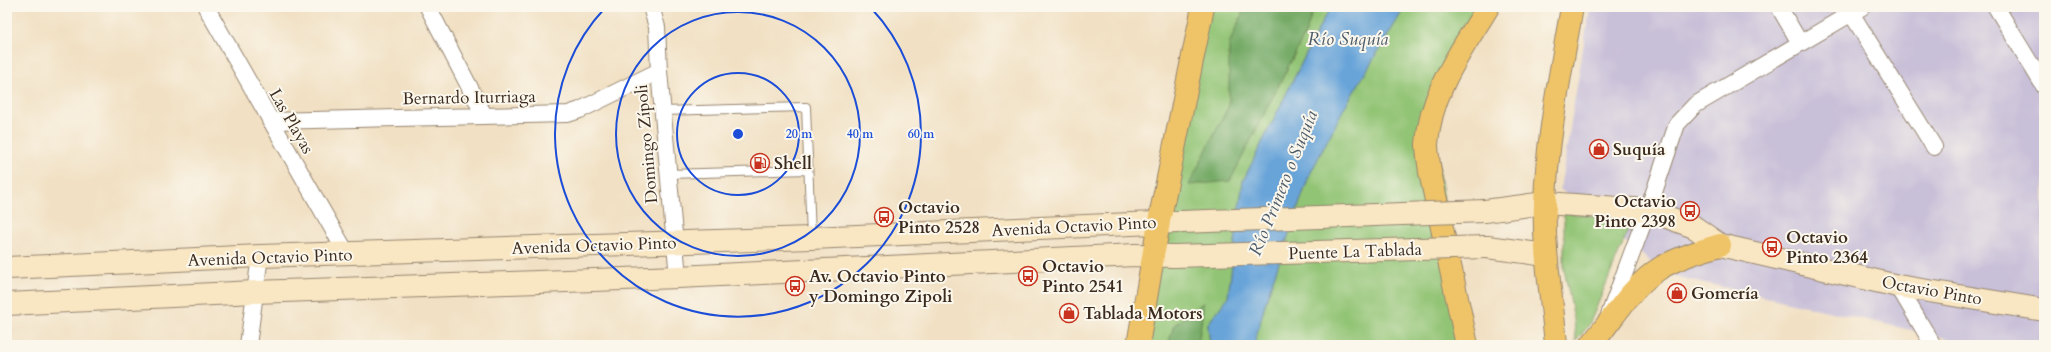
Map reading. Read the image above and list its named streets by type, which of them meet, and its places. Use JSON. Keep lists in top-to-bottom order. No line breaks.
{"streets":{"main road":["Avenida Octavio Pinto","Puente La Tablada","Octavio Pinto"],"street":["Bernardo Iturriaga","Las Playas","Domingo Zípoli"]},"crossings":[["Bernardo Iturriaga","Las Playas"],["Bernardo Iturriaga","Domingo Zípoli"],["Las Playas","Avenida Octavio Pinto"],["Domingo Zípoli","Avenida Octavio Pinto"],["Avenida Octavio Pinto","Puente La Tablada"],["Puente La Tablada","Octavio Pinto"]],"water":["Río Suquía","Río Primero o Suquía"],"places":{"shop":["Suquía","Gomería","Tablada Motors"],"fuel station":["Shell"],"bus stop":["Octavio Pinto 2398","Octavio Pinto 2528","Octavio Pinto 2364","Octavio Pinto 2541","Av. Octavio Pinto y Domingo Zipoli"]},"rings":["20 m","40 m","60 m"]}
